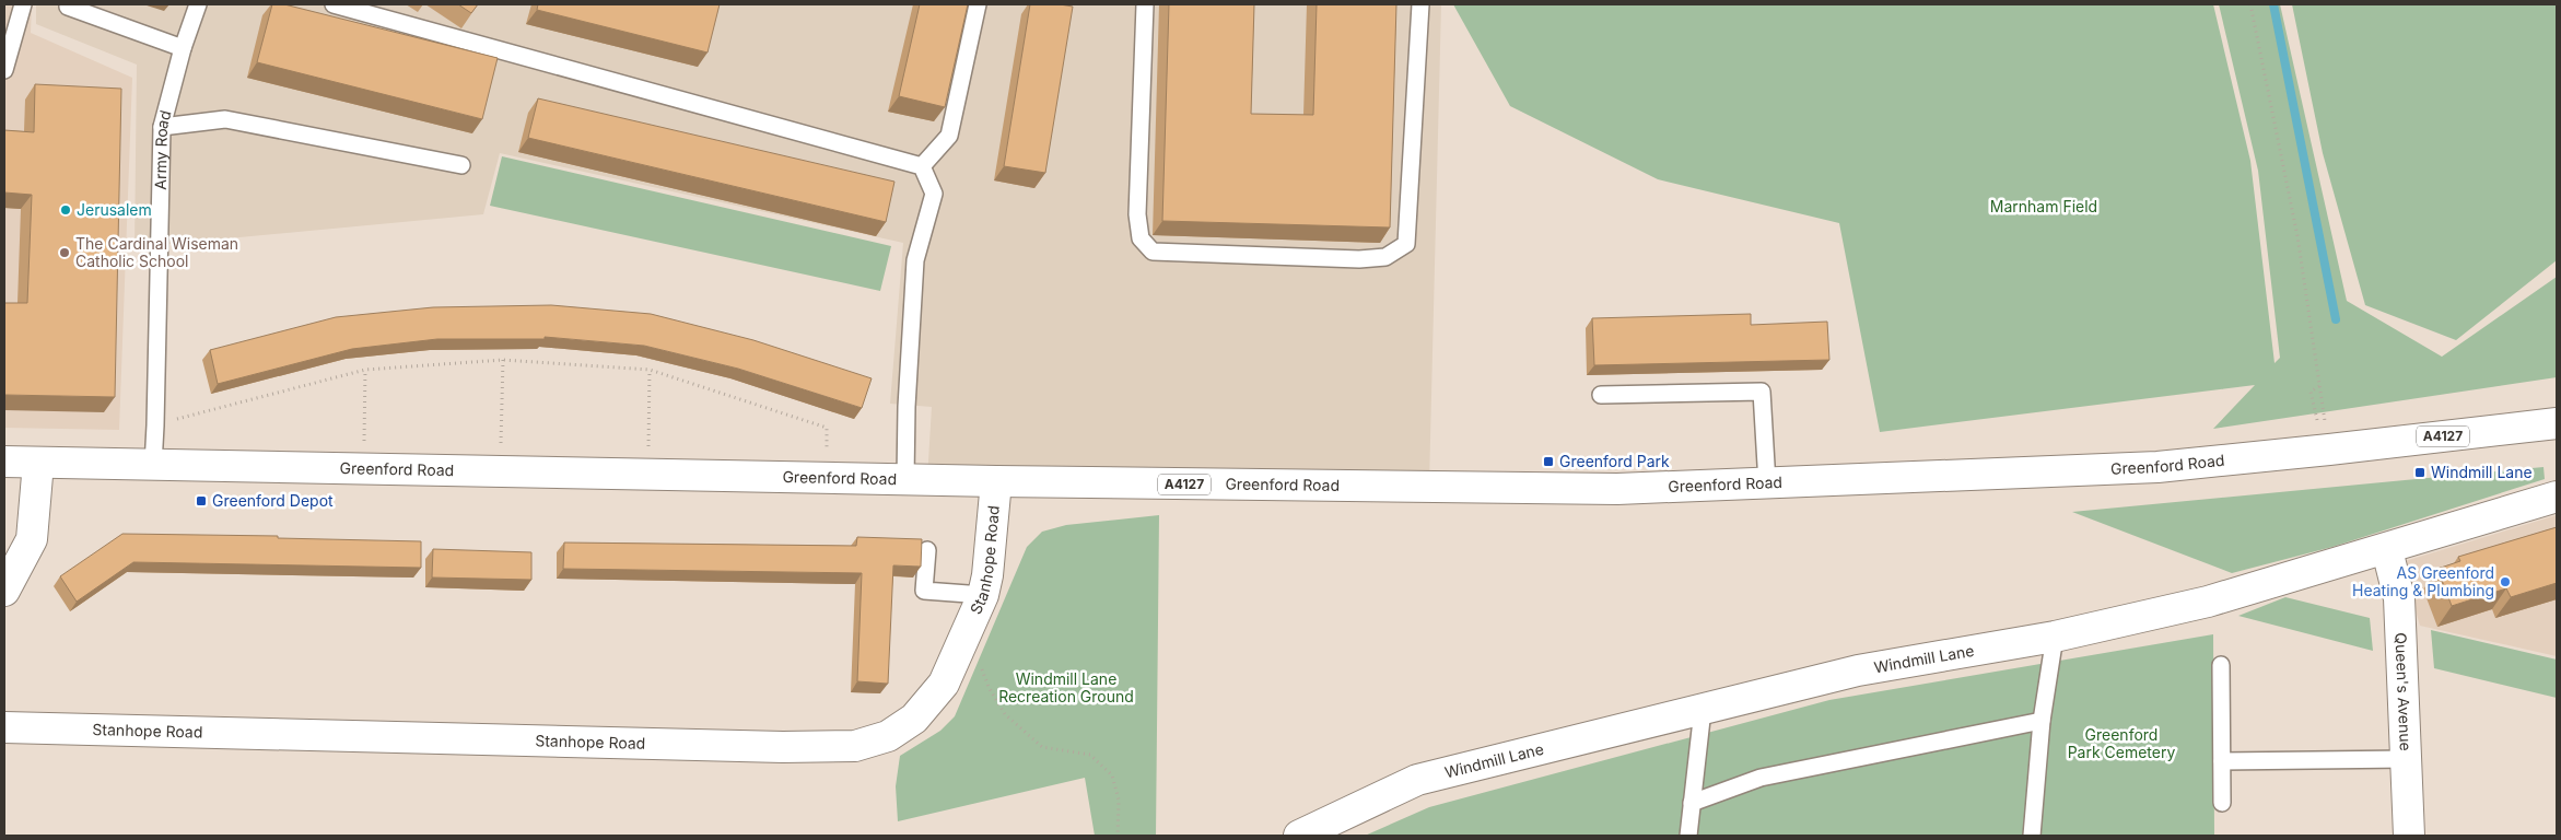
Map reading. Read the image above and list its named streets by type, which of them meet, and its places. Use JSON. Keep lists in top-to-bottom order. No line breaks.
{"streets":{"street":["A4127","Greenford Road","Stanhope Road","Windmill Lane","Queen's Avenue"],"lane":["Army Road"]},"crossings":[["Army Road","Greenford Road"],["Greenford Road","Stanhope Road"],["Windmill Lane","Queen's Avenue"]],"parks":["Marnham Field","Windmill Lane Recreation Ground","Greenford Park Cemetery"],"places":{"other":["Jerusalem","The Cardinal Wiseman Catholic School","AS Greenford Heating & Plumbing"],"transit":["Greenford Park","Windmill Lane","Greenford Depot"]}}
